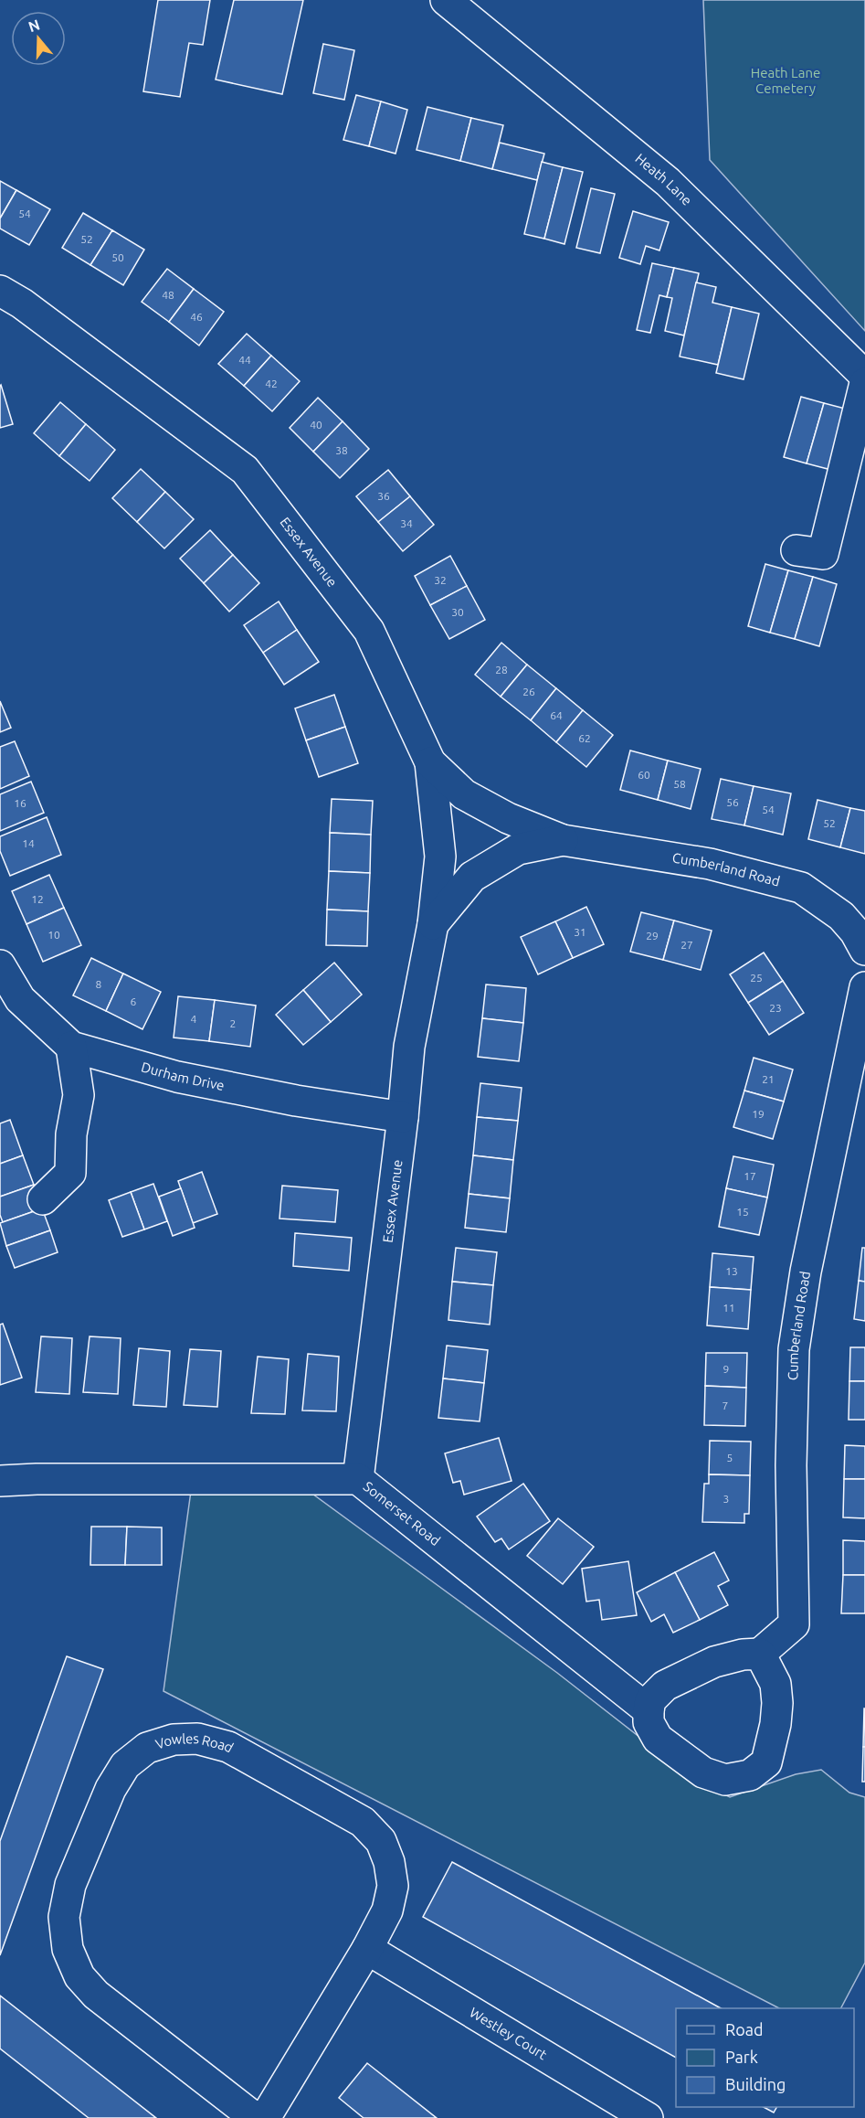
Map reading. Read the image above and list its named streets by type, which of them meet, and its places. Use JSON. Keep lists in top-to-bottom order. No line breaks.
{"streets":{"street":["Heath Lane","Essex Avenue","Cumberland Road","Durham Drive","Somerset Road","Vowles Road","Westley Court"]},"crossings":[["Essex Avenue","Cumberland Road"],["Essex Avenue","Durham Drive"],["Essex Avenue","Somerset Road"],["Cumberland Road","Somerset Road"],["Vowles Road","Westley Court"]],"parks":["Heath Lane Cemetery"],"house_numbers":["54","52","50","48","46","44","42","40","38","36","34","32","30","28","26","64","62","60","58","56","16","54","52","14","12","31","10","29","27","25","8","6","23","4","2","21","19","17","15","13","11","9","7","5","3"],"legend":["Road","Park","Building"],"north":"top"}
